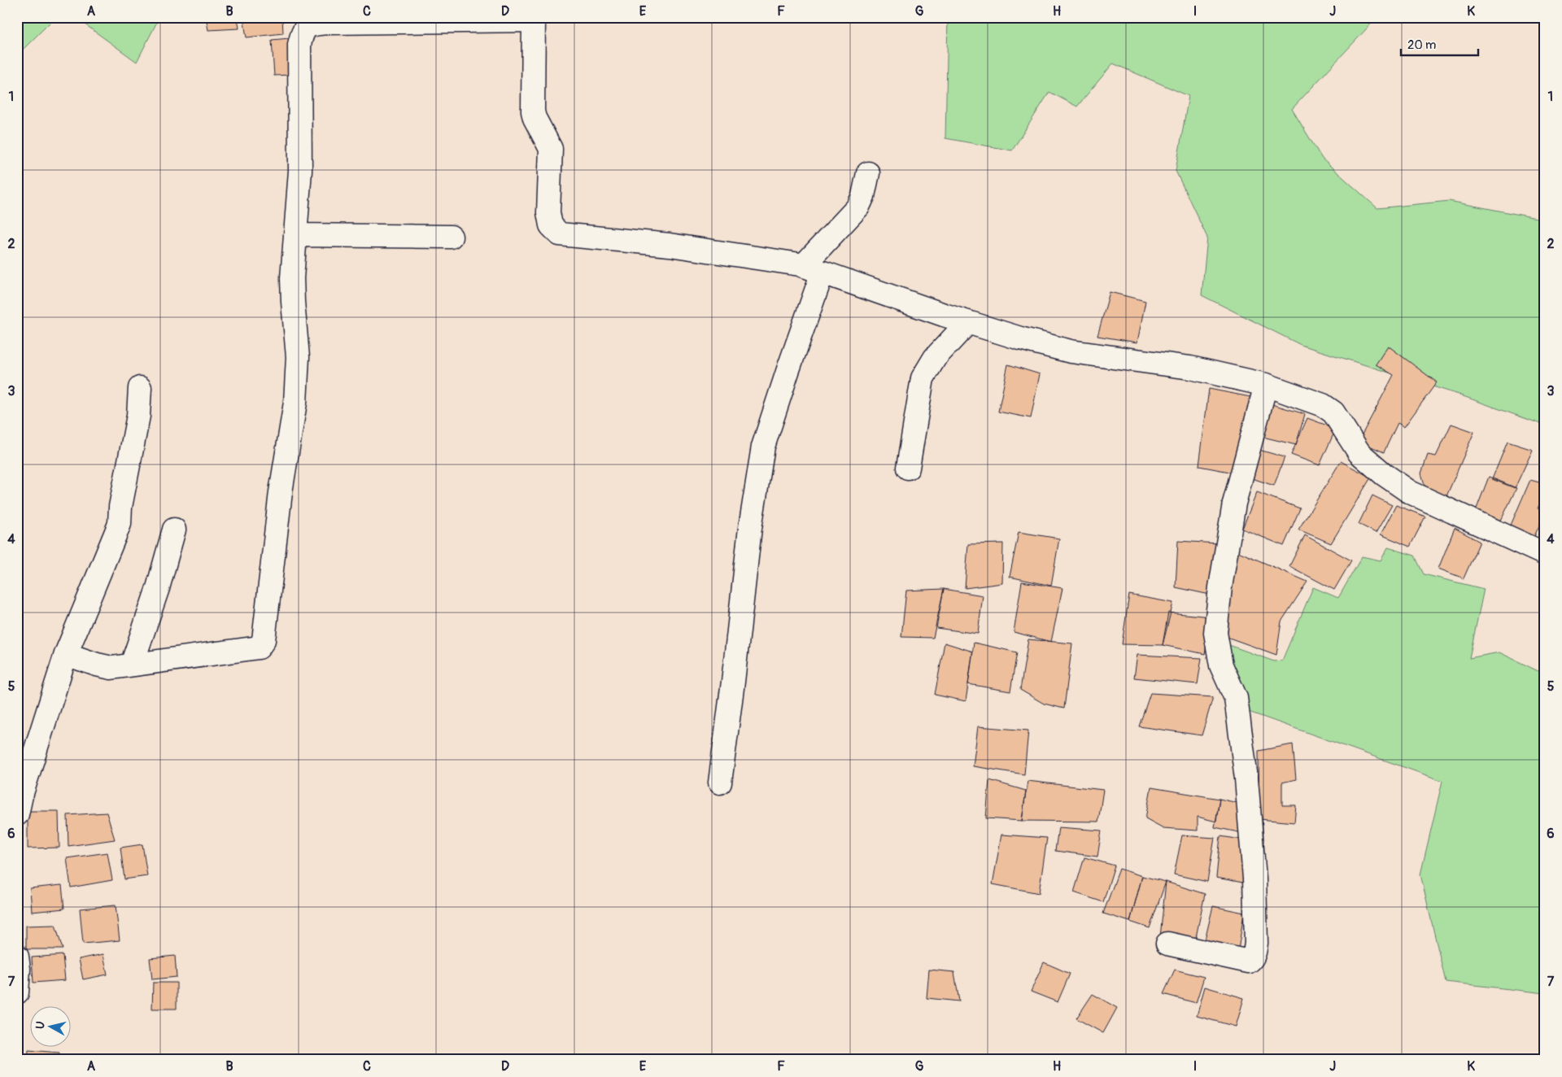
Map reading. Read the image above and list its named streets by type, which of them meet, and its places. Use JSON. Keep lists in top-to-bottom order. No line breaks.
{"scale_bar":"20 m","north":"left","grid":{"columns":["A","B","C","D","E","F","G","H","I","J","K"],"rows":["1","2","3","4","5","6","7"]}}
